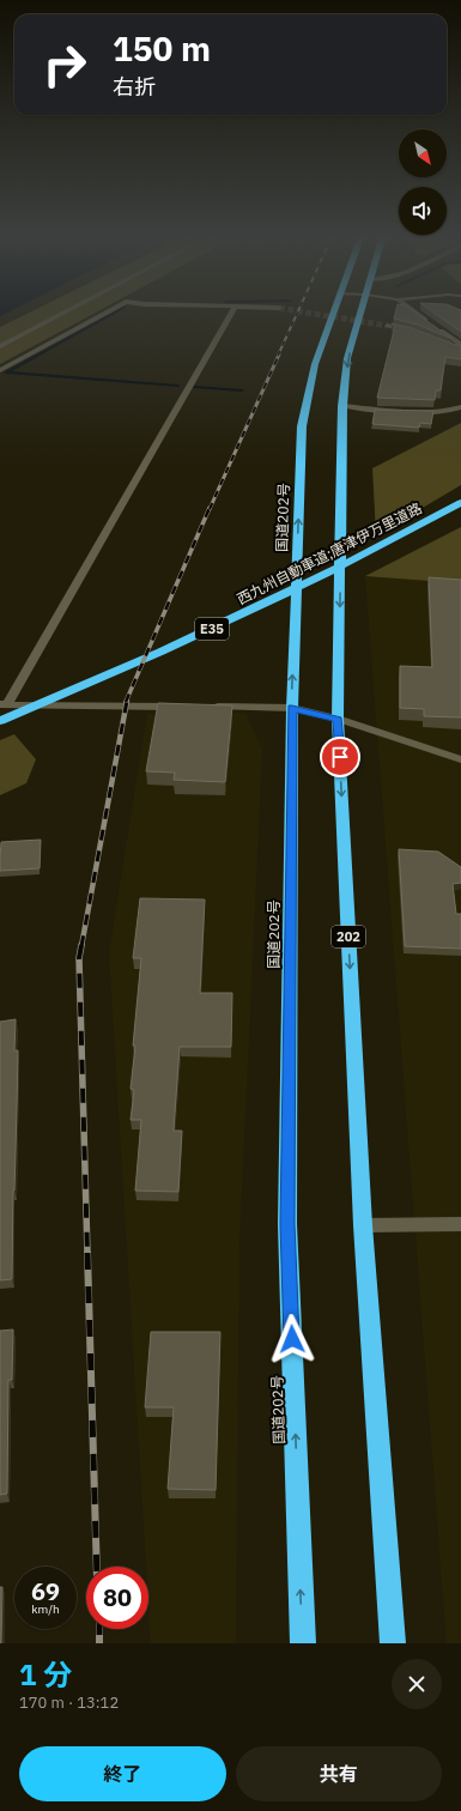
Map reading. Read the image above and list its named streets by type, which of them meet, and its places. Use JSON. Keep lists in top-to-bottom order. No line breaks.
{"streets":{"highway":["国道202号","西九州自動車道;唐津伊万里道路","E35","202"]},"north":"bottom right","page":{"turn":["150 m","右折"],"speed":"69 km/h","limit":"80","heading":["1 分","170 m · 13:12"],"buttons":["終了","共有"]}}
